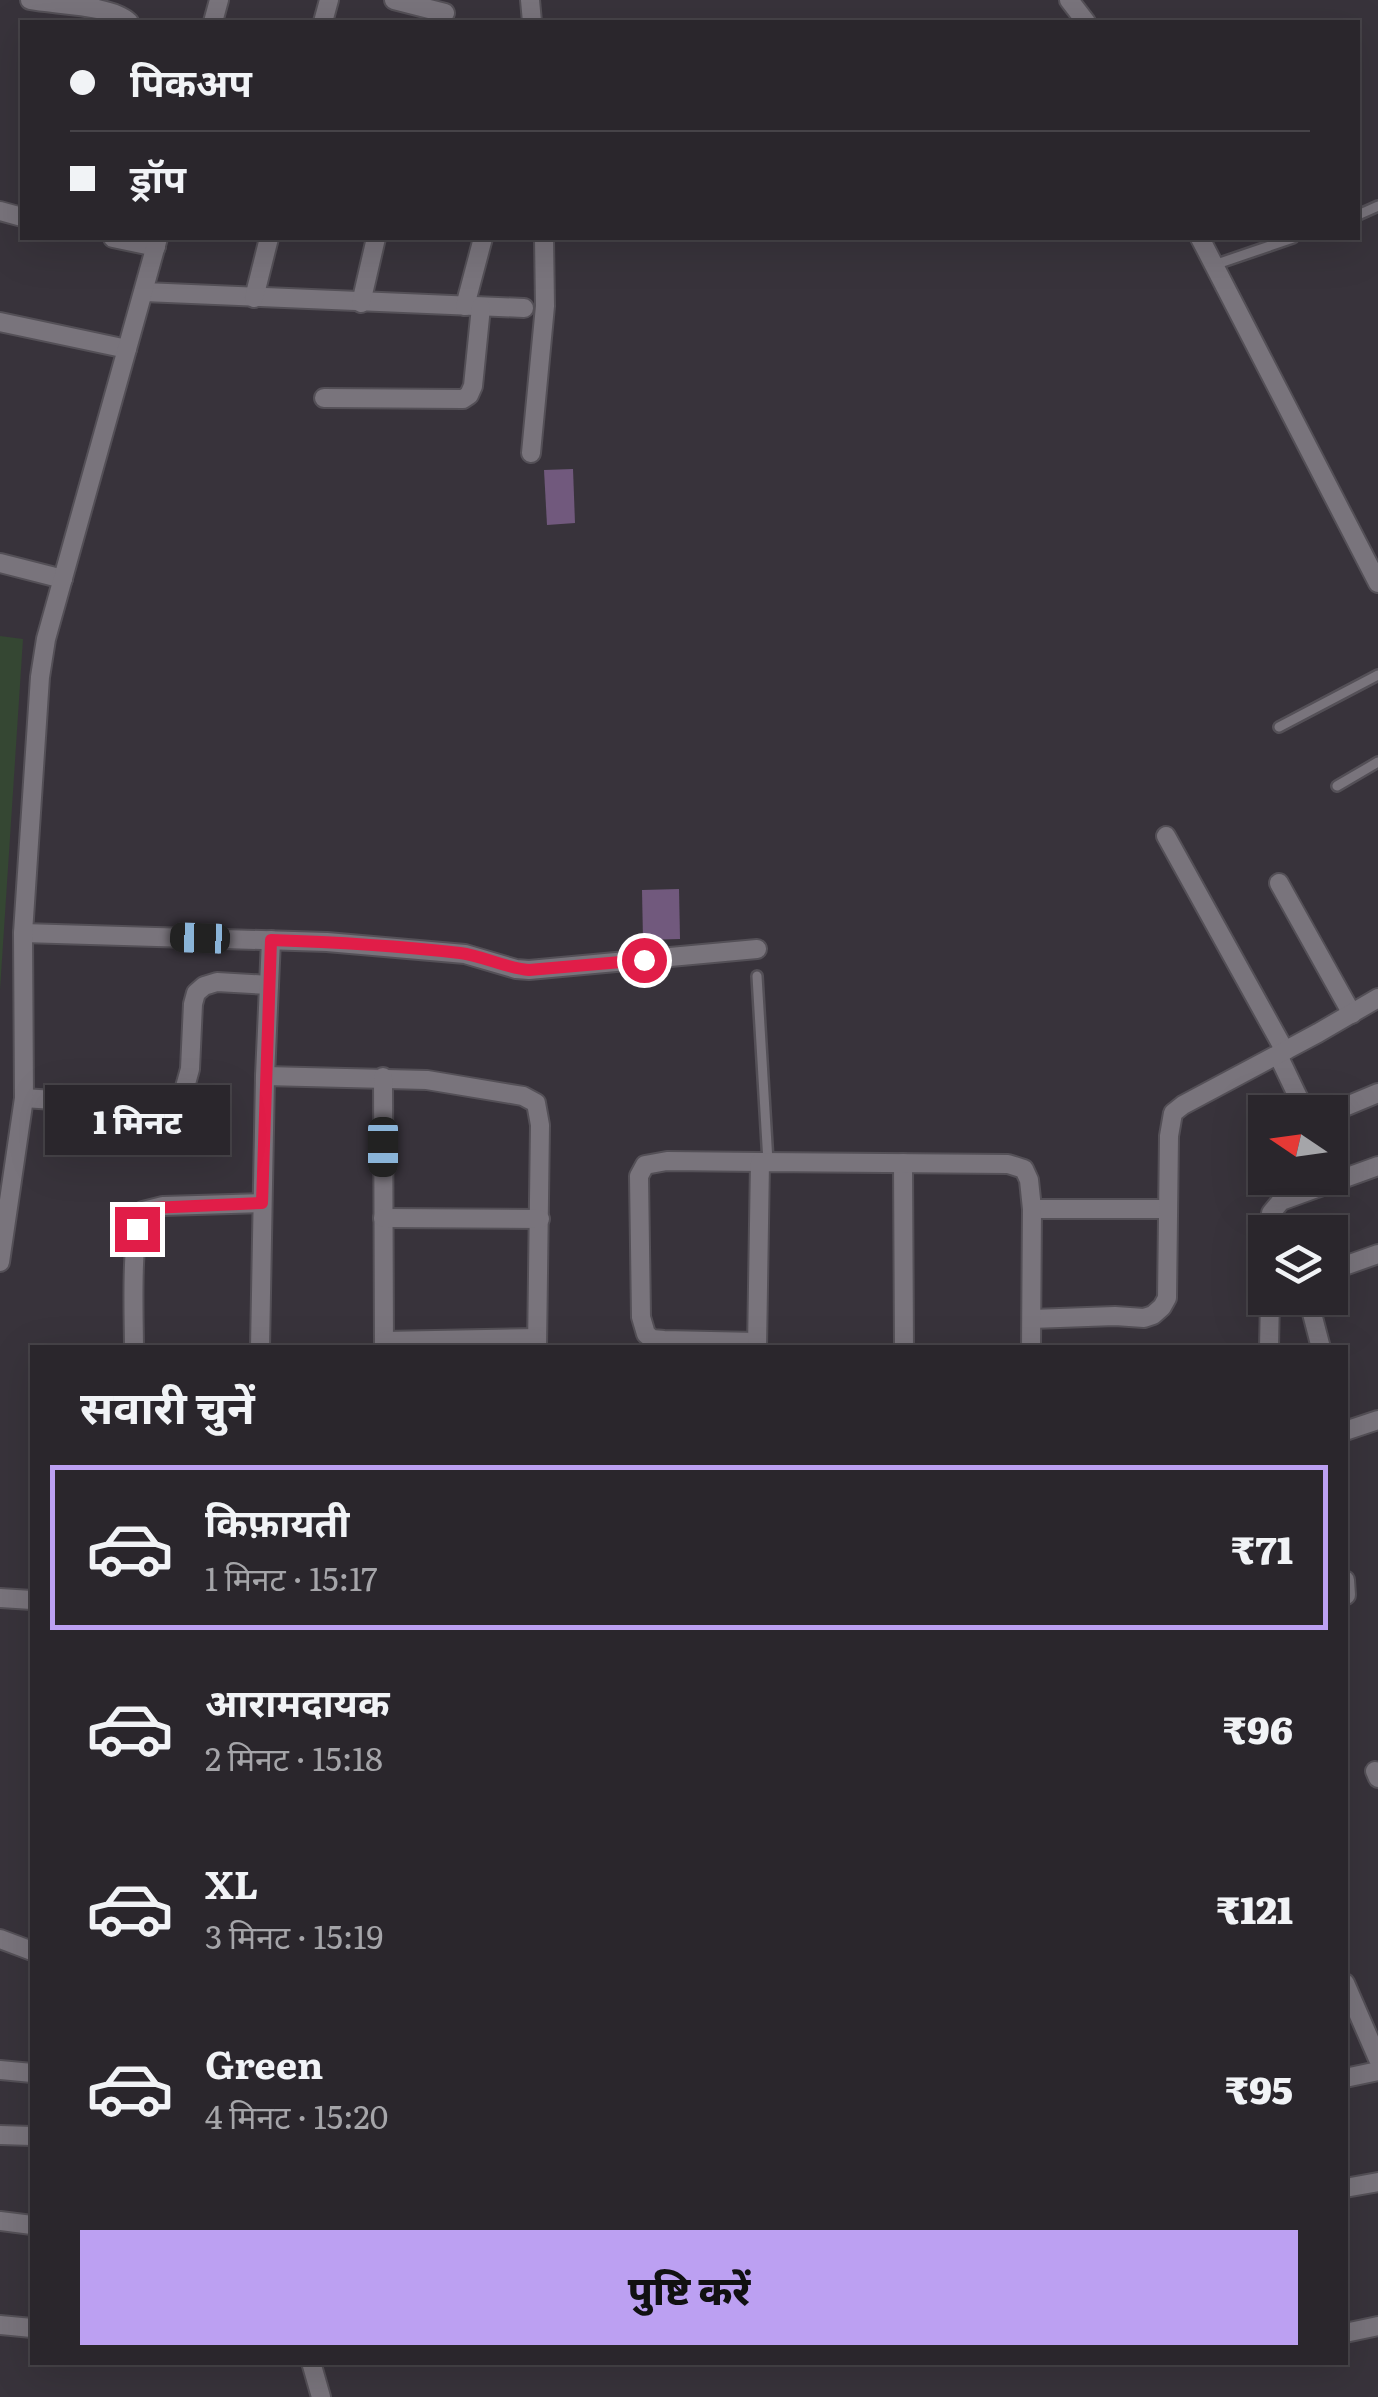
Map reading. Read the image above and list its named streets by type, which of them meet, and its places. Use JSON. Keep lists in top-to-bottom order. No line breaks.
{"north":"left","page":{"banner":["पिकअप","ड्रॉप"],"bubble":"1 मिनट","heading":"सवारी चुनें","list":[{"name":"किफ़ायती","note":"1 मिनट · 15:17","value":"₹71"},{"name":"आरामदायक","note":"2 मिनट · 15:18","value":"₹96"},{"name":"XL","note":"3 मिनट · 15:19","value":"₹121"},{"name":"Green","note":"4 मिनट · 15:20","value":"₹95"}],"buttons":"पुष्टि करें"}}
